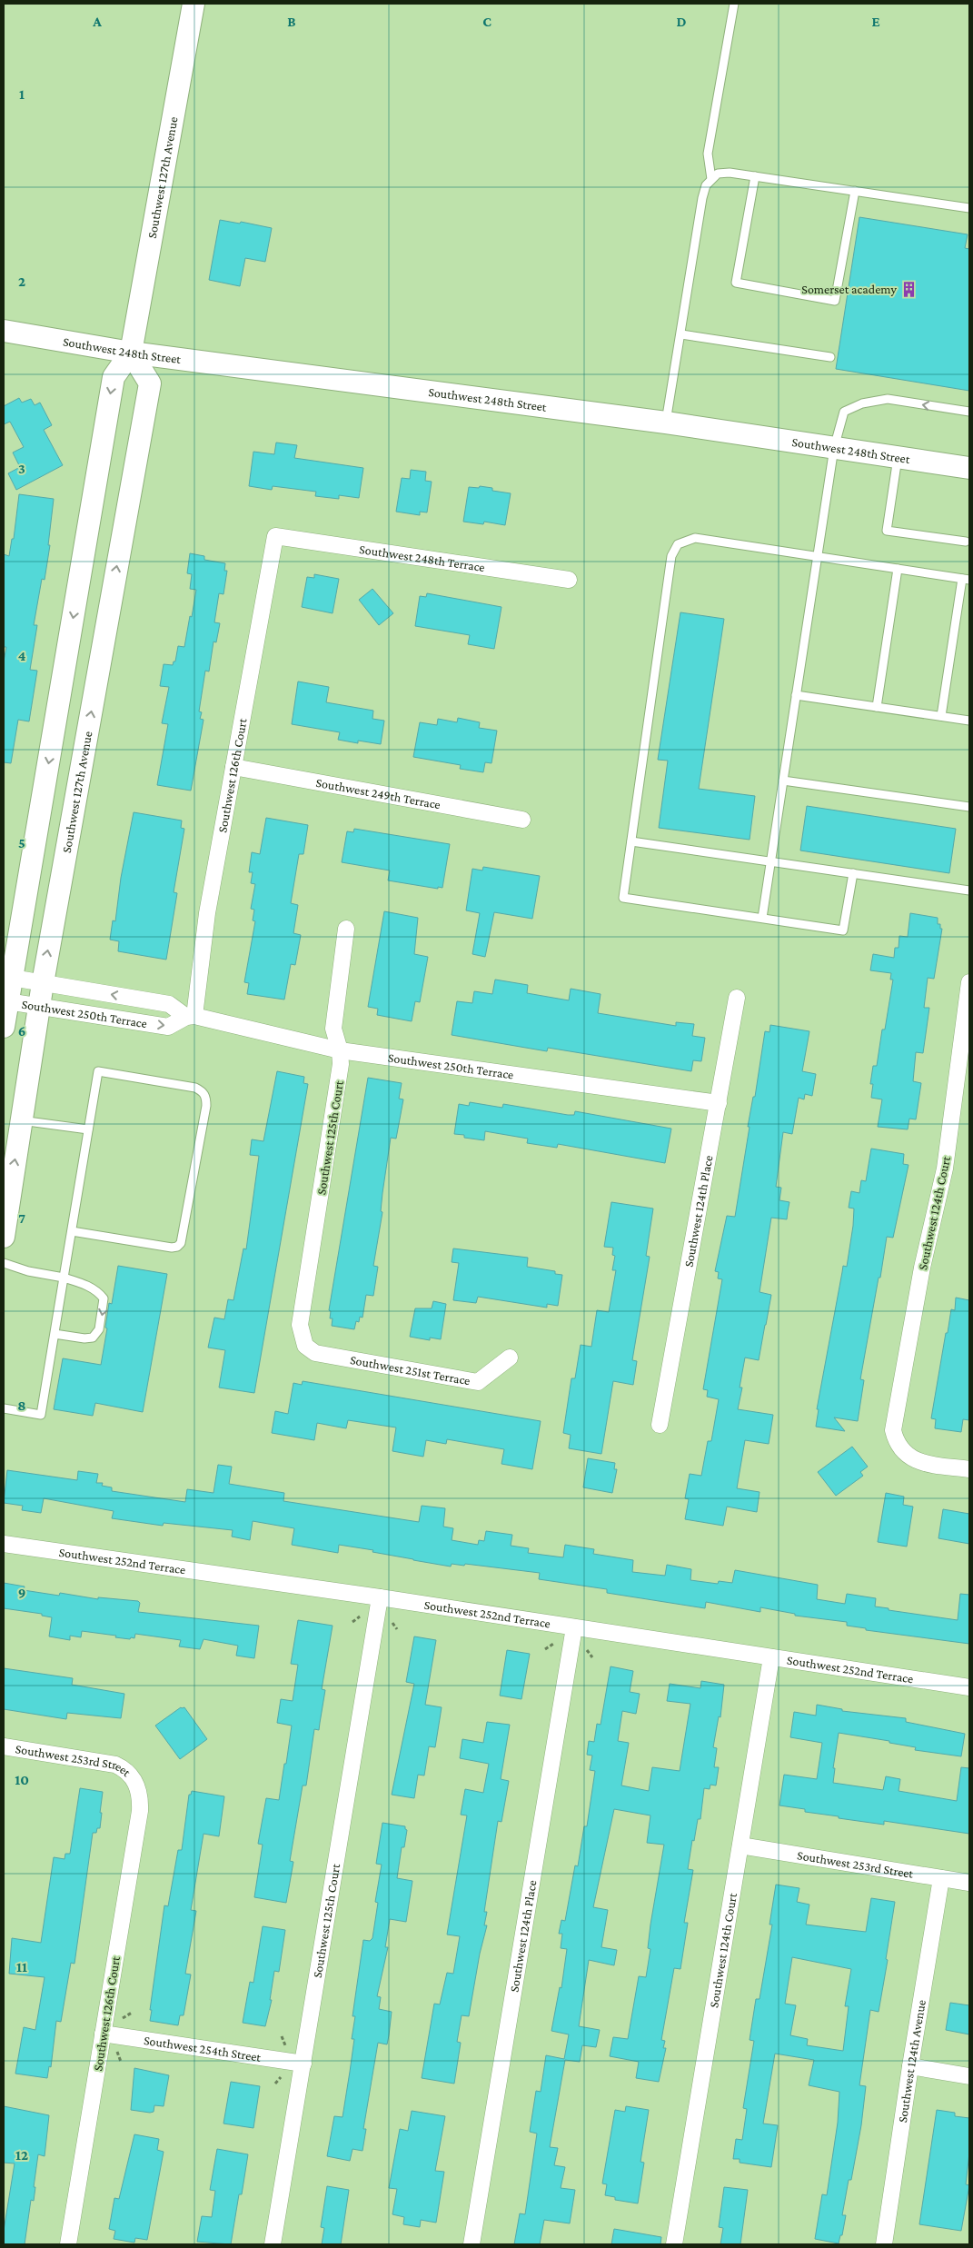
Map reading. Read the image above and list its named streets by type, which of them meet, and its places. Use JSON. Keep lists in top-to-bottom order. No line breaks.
{"streets":{"street":["Southwest 127th Avenue","Southwest 248th Street","Southwest 248th Terrace","Southwest 126th Court","Southwest 249th Terrace","Southwest 250th Terrace","Southwest 125th Court","Southwest 124th Place","Southwest 124th Court","Southwest 251st Terrace","Southwest 252nd Terrace","Southwest 253rd Street","Southwest 254th Street","Southwest 124th Avenue"]},"crossings":[["Southwest 127th Avenue","Southwest 248th Street"],["Southwest 127th Avenue","Southwest 250th Terrace"],["Southwest 248th Terrace","Southwest 126th Court"],["Southwest 126th Court","Southwest 249th Terrace"],["Southwest 126th Court","Southwest 250th Terrace"],["Southwest 126th Court","Southwest 253rd Street"],["Southwest 126th Court","Southwest 254th Street"],["Southwest 250th Terrace","Southwest 125th Court"],["Southwest 250th Terrace","Southwest 124th Place"],["Southwest 125th Court","Southwest 251st Terrace"],["Southwest 125th Court","Southwest 252nd Terrace"],["Southwest 125th Court","Southwest 254th Street"],["Southwest 124th Place","Southwest 252nd Terrace"],["Southwest 124th Court","Southwest 252nd Terrace"],["Southwest 124th Court","Southwest 253rd Street"],["Southwest 253rd Street","Southwest 124th Avenue"]],"places":{"building":["Somerset academy"]},"grid":{"columns":["A","B","C","D","E"],"rows":["1","2","3","4","5","6","7","8","9","10","11","12"]}}
